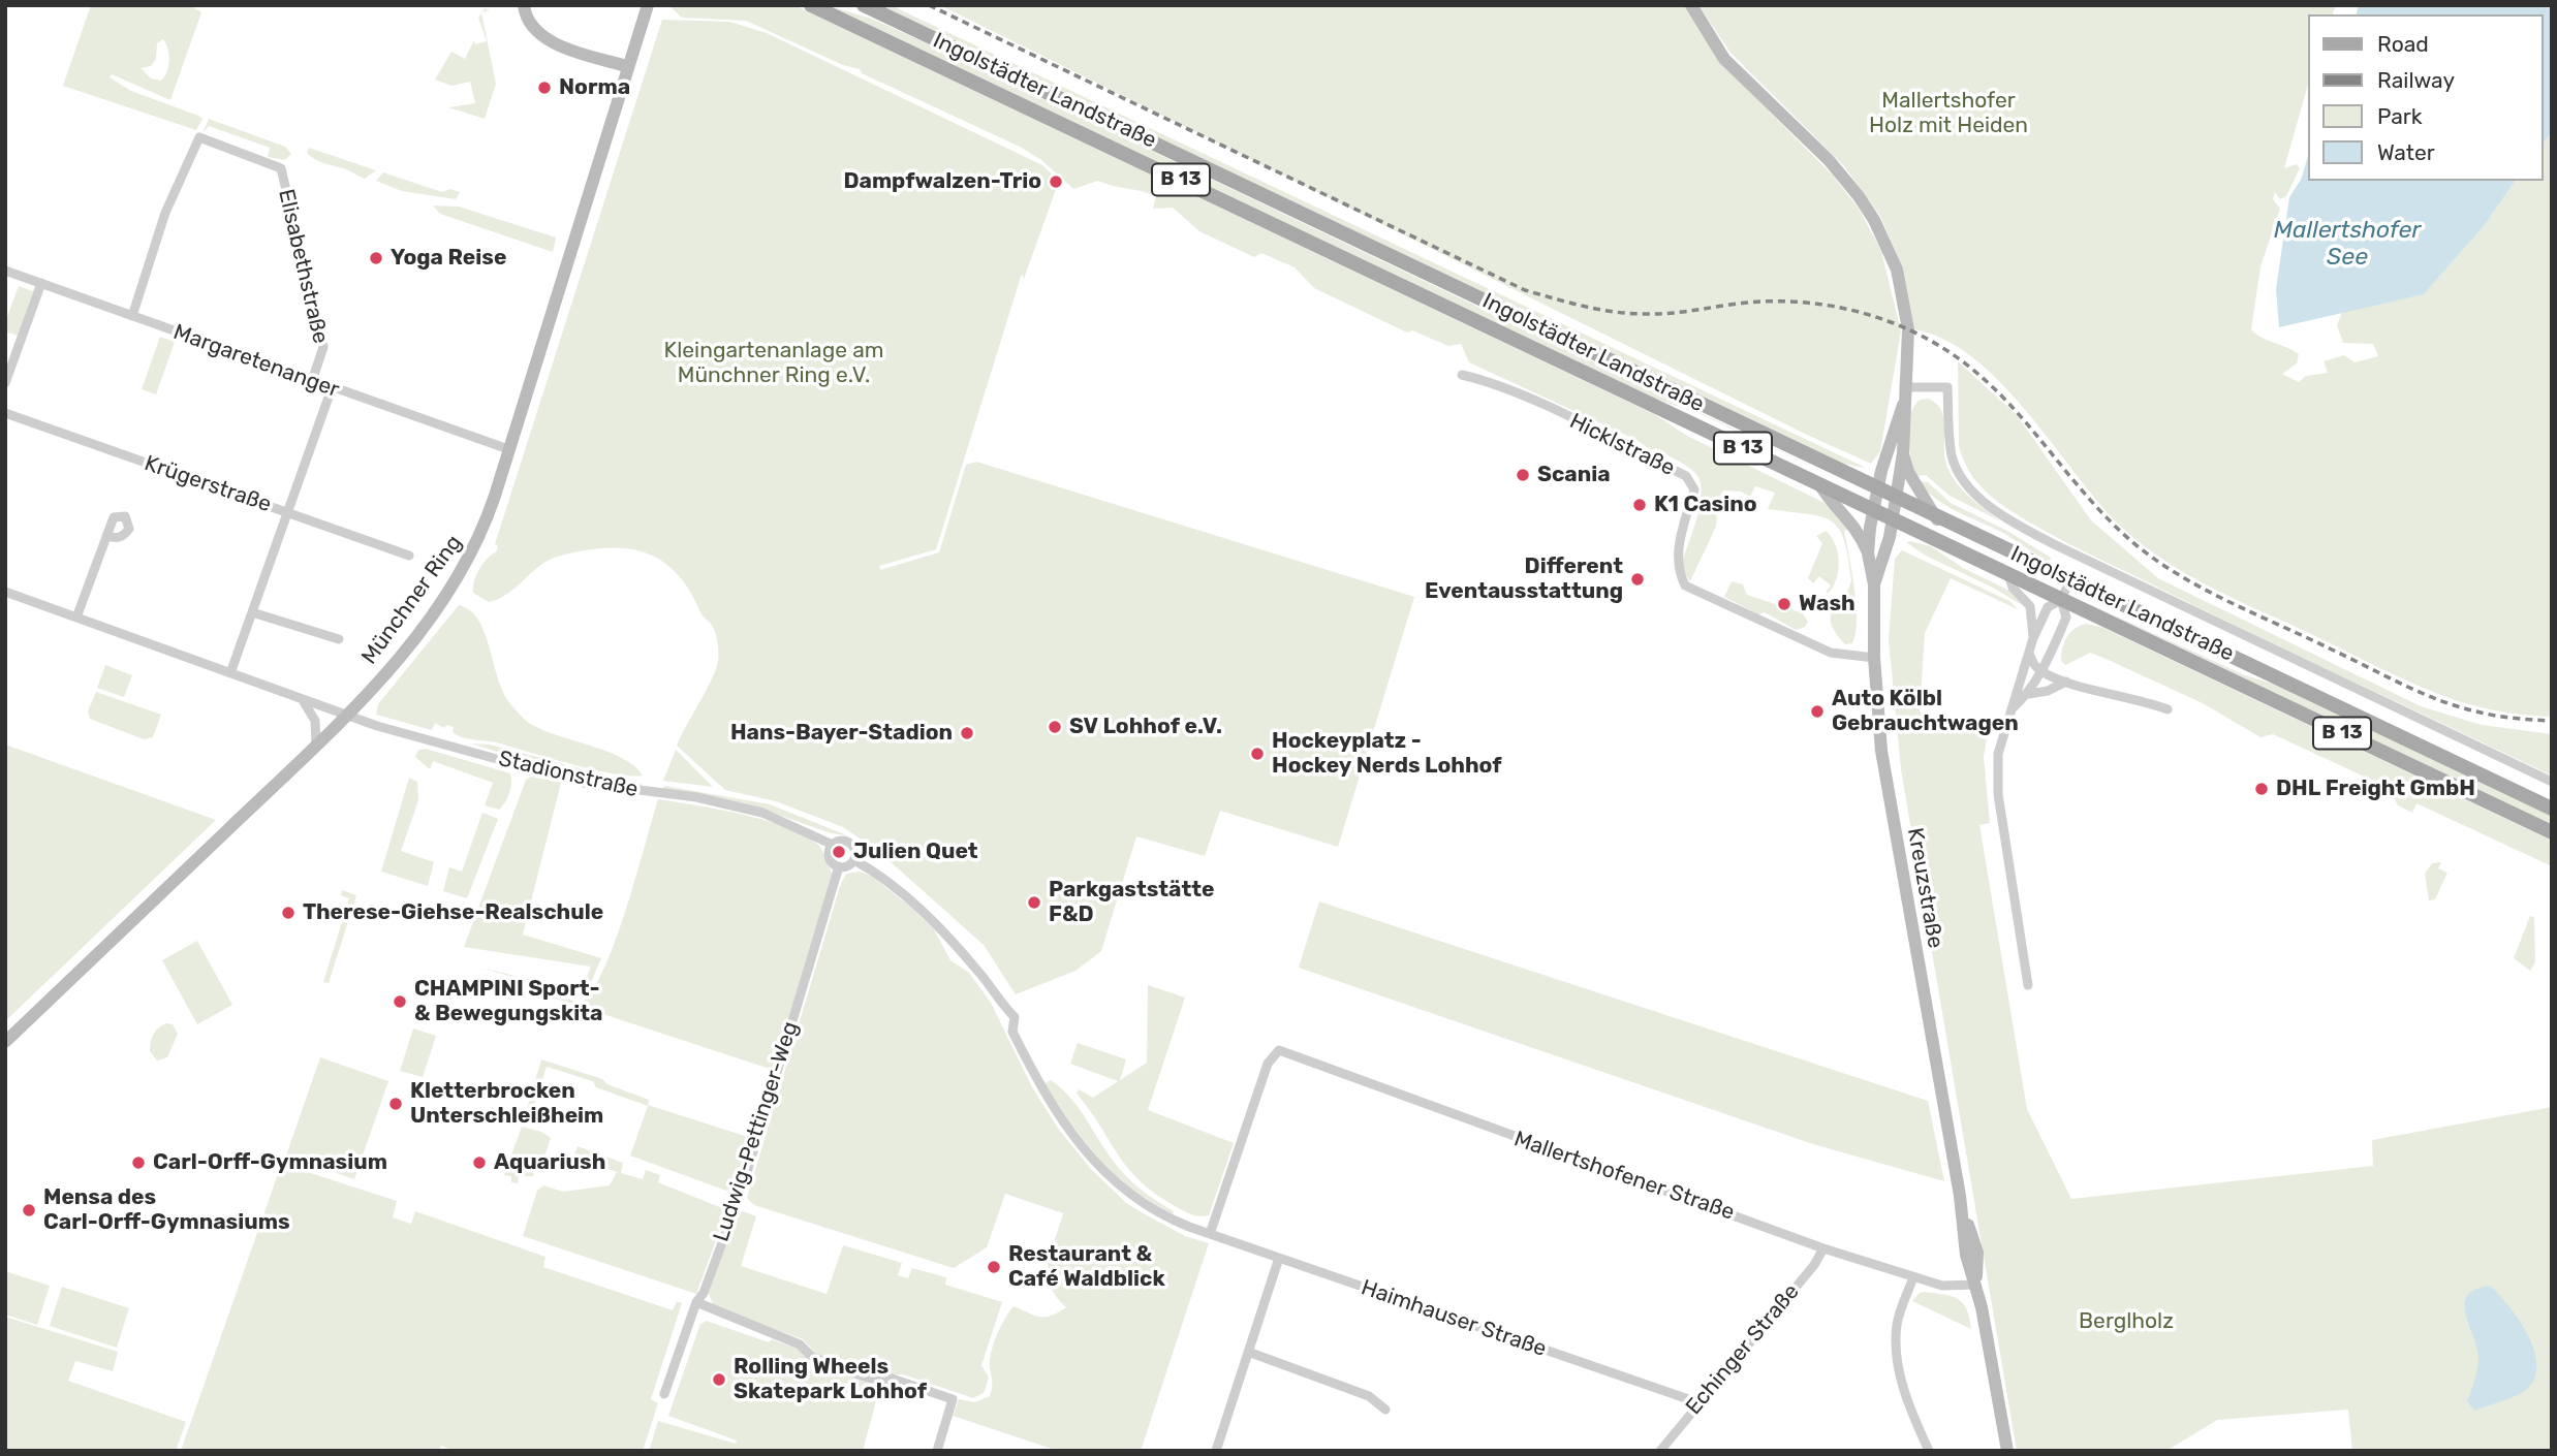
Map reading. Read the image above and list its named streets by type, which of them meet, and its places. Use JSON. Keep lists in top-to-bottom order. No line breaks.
{"streets":{"main road":["Ingolstädter Landstraße","B 13","Münchner Ring","Kreuzstraße"],"street":["Elisabethstraße","Margaretenanger","Hicklstraße","Krügerstraße","Stadionstraße","Ludwig-Pettinger-Weg","Mallertshofener Straße","Haimhauser Straße","Echinger Straße"]},"crossings":[["Ingolstädter Landstraße","Kreuzstraße"],["Elisabethstraße","Margaretenanger"],["Margaretenanger","Münchner Ring"],["Hicklstraße","Kreuzstraße"],["Münchner Ring","Stadionstraße"],["Stadionstraße","Ludwig-Pettinger-Weg"],["Stadionstraße","Mallertshofener Straße"],["Stadionstraße","Haimhauser Straße"],["Kreuzstraße","Mallertshofener Straße"],["Mallertshofener Straße","Haimhauser Straße"],["Mallertshofener Straße","Echinger Straße"],["Haimhauser Straße","Echinger Straße"]],"water":["Mallertshofer See"],"parks":["Mallertshofer Holz mit Heiden","Kleingartenanlage am Münchner Ring e.V.","Berglholz"],"places":["Norma","Dampfwalzen-Trio","Yoga Reise","Scania","K1 Casino","Different Eventausstattung","Wash","Auto Kölbl Gebrauchtwagen","SV Lohhof e.V.","Hans-Bayer-Stadion","Hockeyplatz - Hockey Nerds Lohhof","DHL Freight GmbH","Julien Quet","Parkgaststätte F&D","Therese-Giehse-Realschule","CHAMPINI Sport- & Bewegungskita","Kletterbrocken Unterschleißheim","Carl-Orff-Gymnasium","Aquariush","Mensa des Carl-Orff-Gymnasiums","Restaurant & Café Waldblick","Rolling Wheels Skatepark Lohhof"],"legend":["Road","Railway","Park","Water"]}
